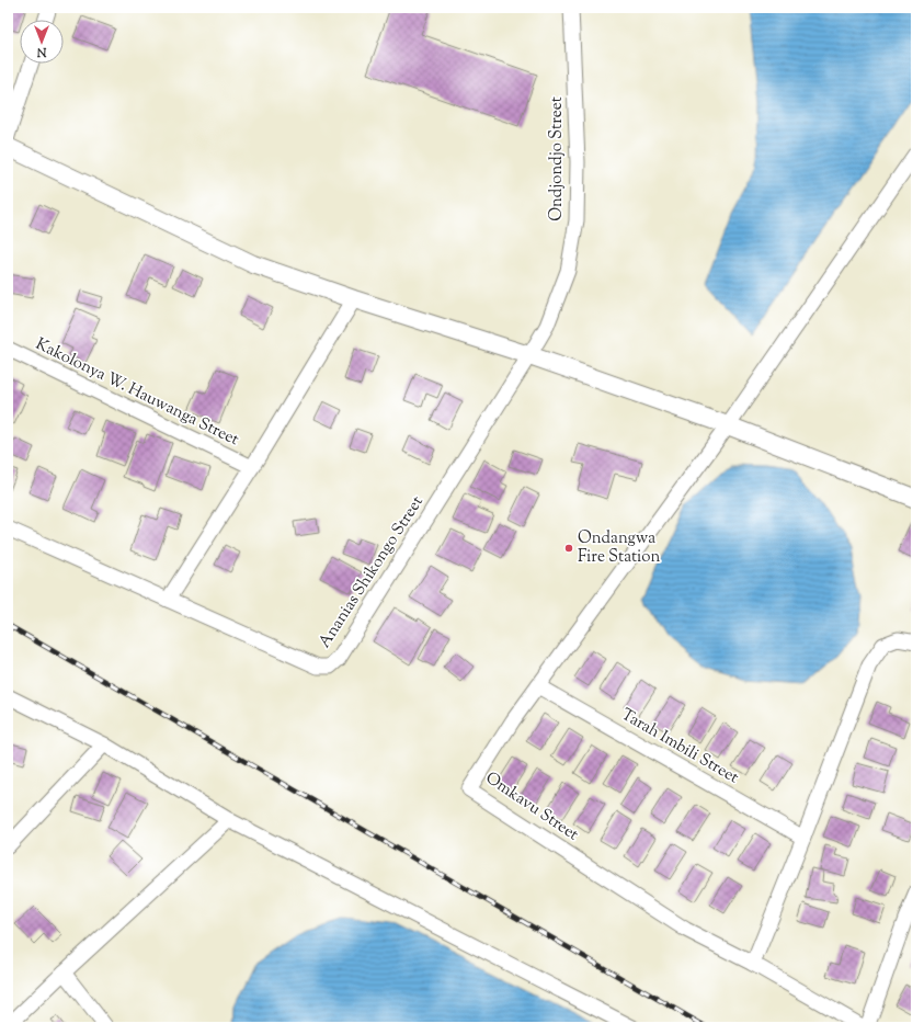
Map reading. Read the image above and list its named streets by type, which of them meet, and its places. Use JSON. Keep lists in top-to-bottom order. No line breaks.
{"streets":{"street":["Ondjondjo Street","Kakolonya W. Hauwanga Street","Ananias Shikongo Street","Tarah Imbili Street","Omkavu Street"]},"crossings":[["Ondjondjo Street","Ananias Shikongo Street"],["Kakolonya W. Hauwanga Street","Ananias Shikongo Street"],["Tarah Imbili Street","Omkavu Street"]],"places":["Ondangwa Fire Station"],"north":"bottom"}
